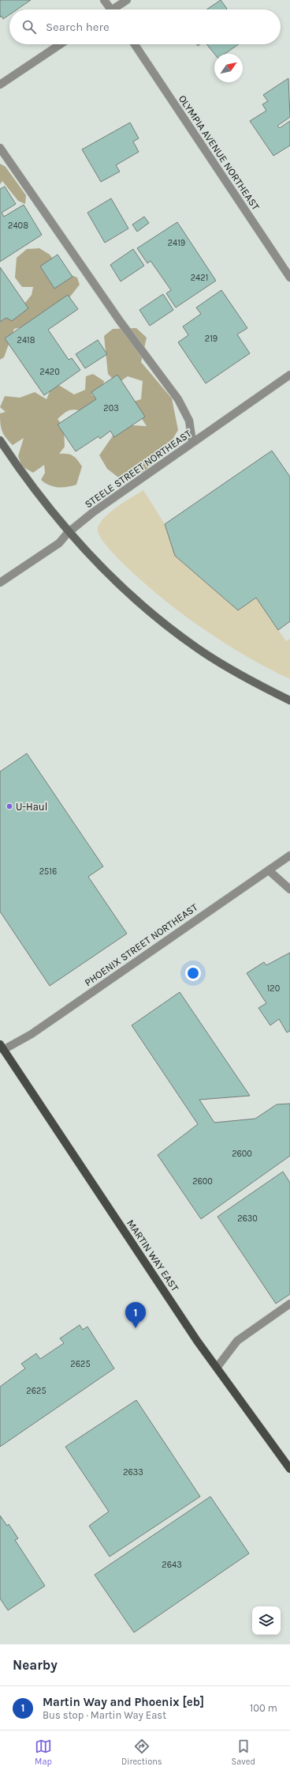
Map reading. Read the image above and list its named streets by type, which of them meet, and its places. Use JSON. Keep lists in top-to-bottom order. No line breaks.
{"streets":{"main road":["MARTIN WAY EAST"],"street":["OLYMPIA AVENUE NORTHEAST","STEELE STREET NORTHEAST","PHOENIX STREET NORTHEAST"]},"crossings":[["PHOENIX STREET NORTHEAST","MARTIN WAY EAST"]],"places":["U-Haul"],"house_numbers":["2408","2419","2421","219","2418","2420","203","2516","120","2600","2600","2630","2625","2625","2633","2643"],"north":"top right","page":{"search":"Search here","pins":"1","heading":"Nearby","list":[{"mark":"1","name":"Martin Way and Phoenix [eb]","note":"Bus stop · Martin Way East","value":"100 m"}],"nav":["Map","Directions","Saved"]}}
